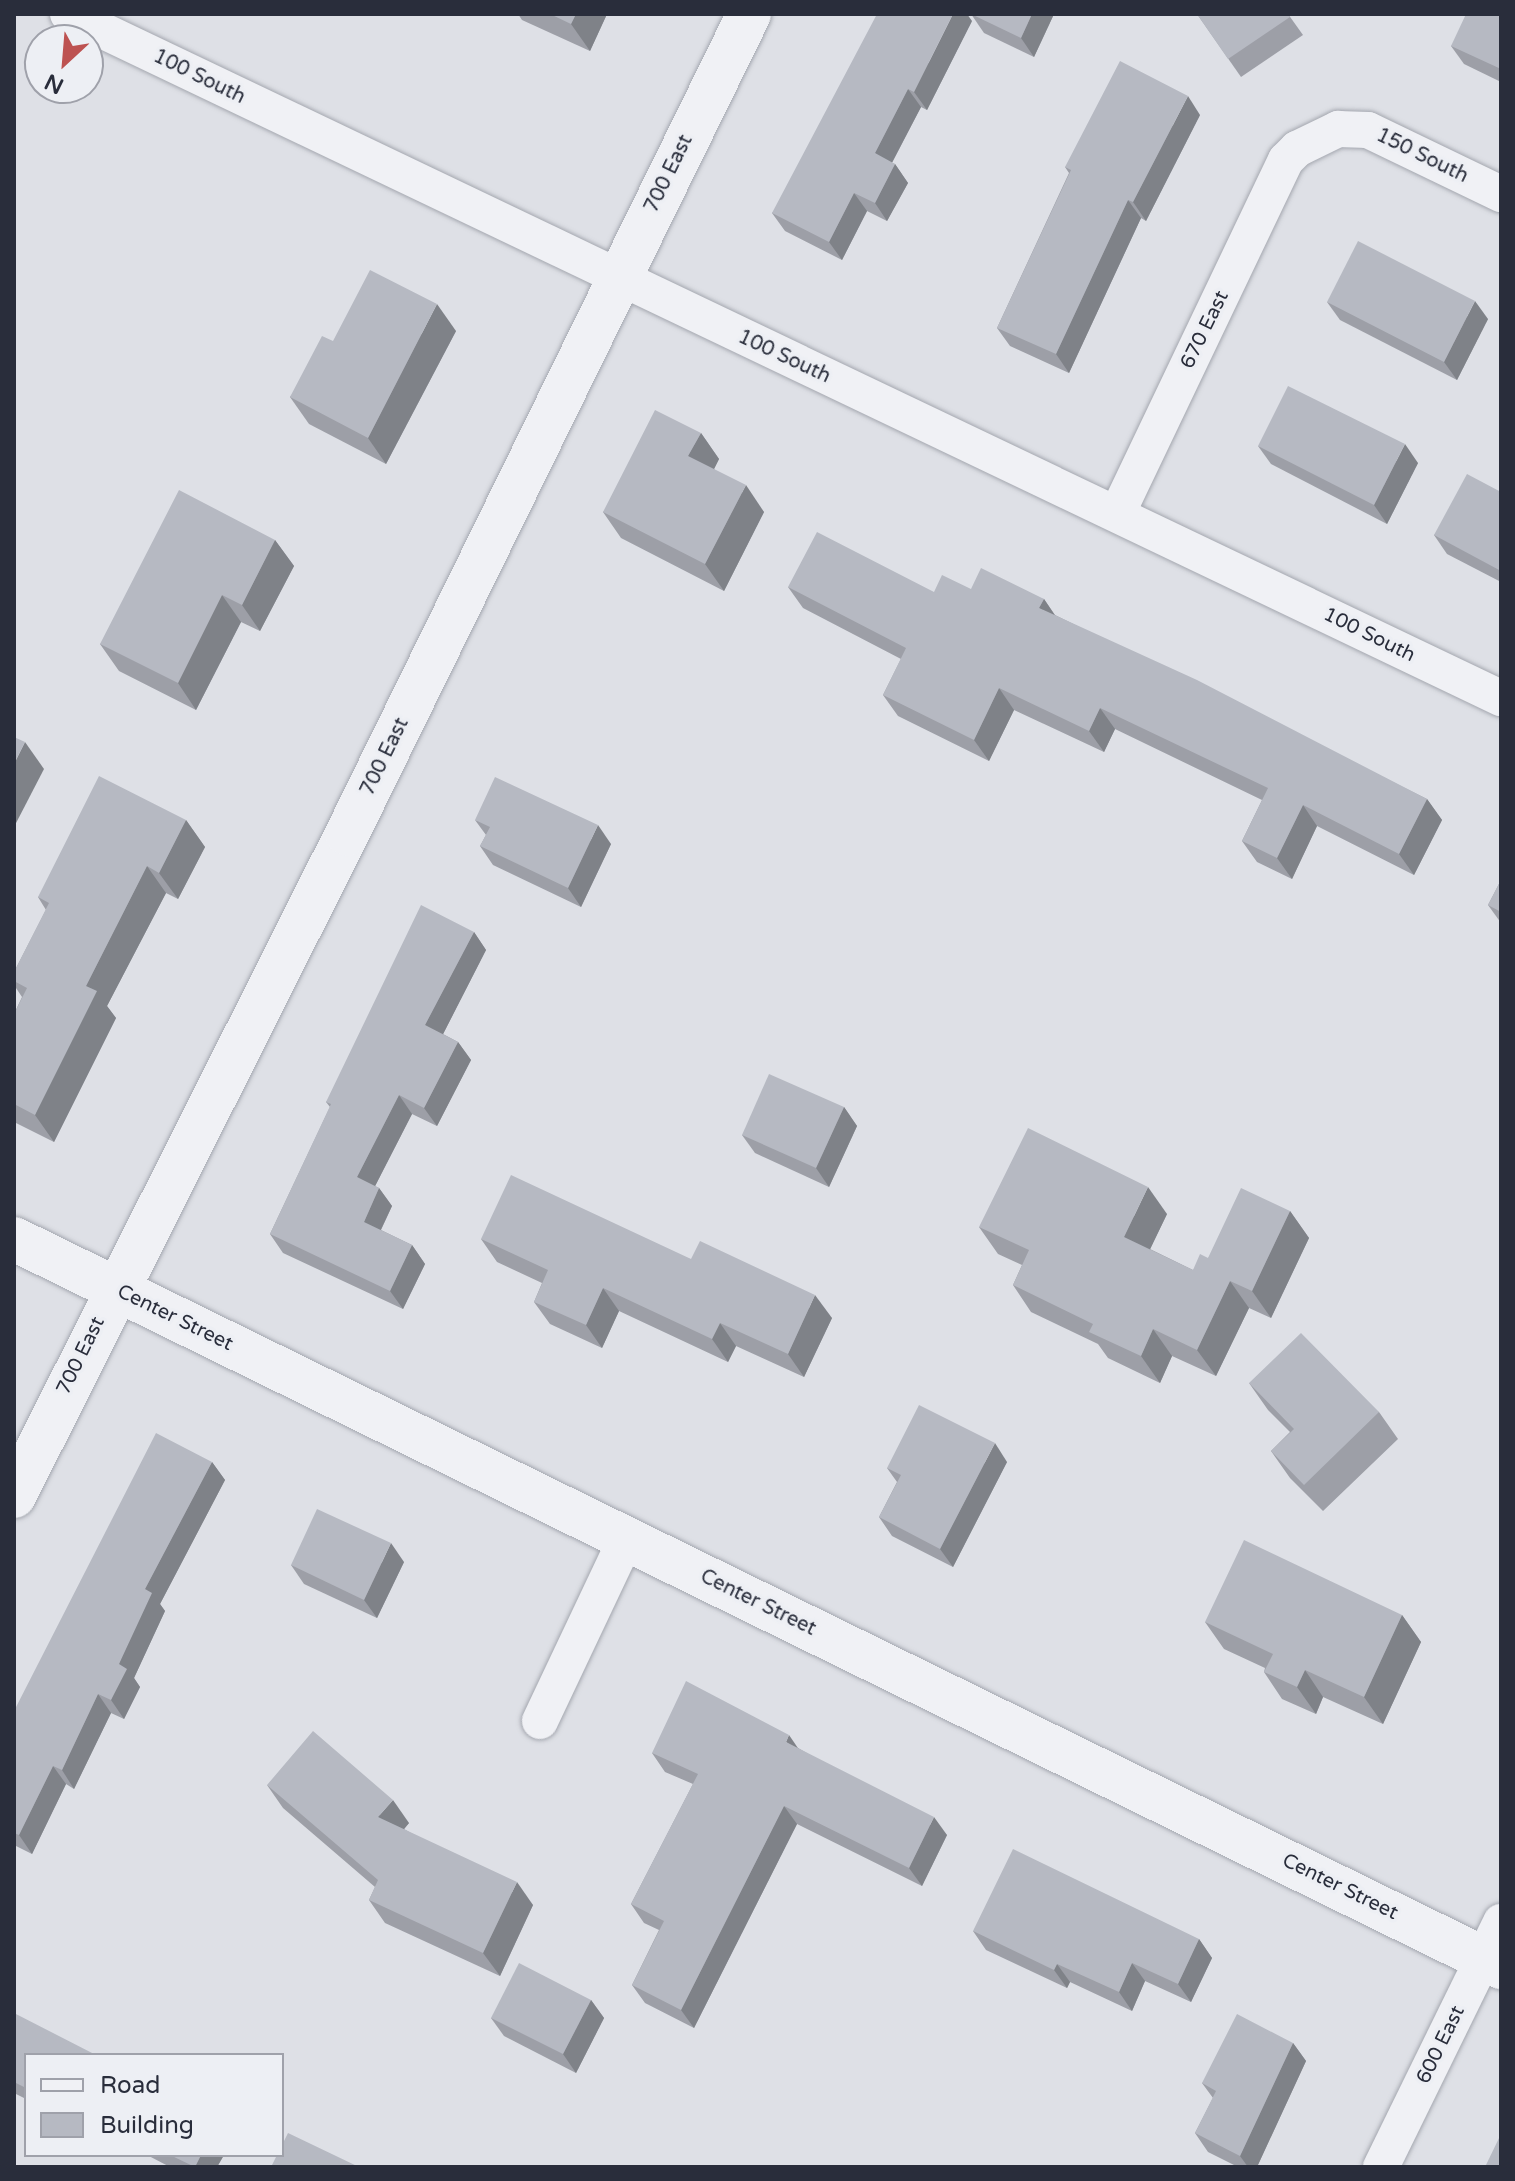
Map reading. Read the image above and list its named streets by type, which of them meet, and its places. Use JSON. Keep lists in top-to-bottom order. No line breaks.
{"streets":{"street":["100 South","150 South","700 East","670 East","Center Street","600 East"]},"crossings":[["100 South","700 East"],["100 South","670 East"],["150 South","670 East"],["700 East","Center Street"],["Center Street","600 East"]],"legend":["Road","Building"],"north":"bottom left"}
